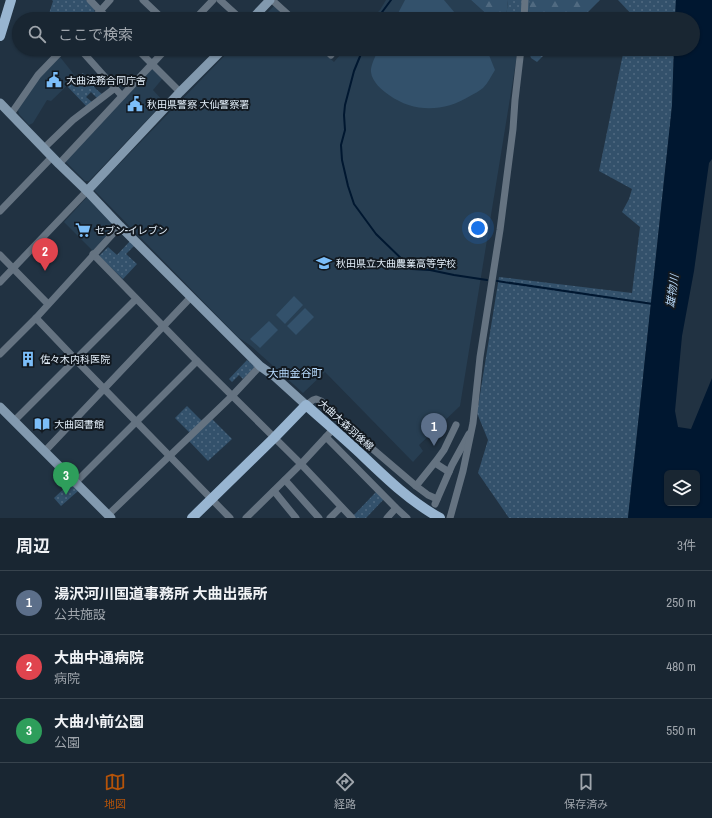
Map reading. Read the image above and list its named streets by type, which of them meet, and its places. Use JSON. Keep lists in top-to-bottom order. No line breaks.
{"streets":{"main road":["大曲大森羽後線"]},"districts":["大曲金谷町"],"water":["雄物川"],"places":{"public building":["大曲法務合同庁舎","秋田県警察 大仙警察署"],"supermarket":["セブン-イレブン"],"school or university":["秋田県立大曲農業高等学校"],"building":["佐々木内科医院"],"library":["大曲図書館"]},"page":{"search":"ここで検索","pins":["2","1","3"],"heading":["周辺","3件"],"list":[{"mark":"1","name":"湯沢河川国道事務所 大曲出張所","note":"公共施設","value":"250 m"},{"mark":"2","name":"大曲中通病院","note":"病院","value":"480 m"},{"mark":"3","name":"大曲小前公園","note":"公園","value":"550 m"}],"nav":["地図","経路","保存済み"]}}
